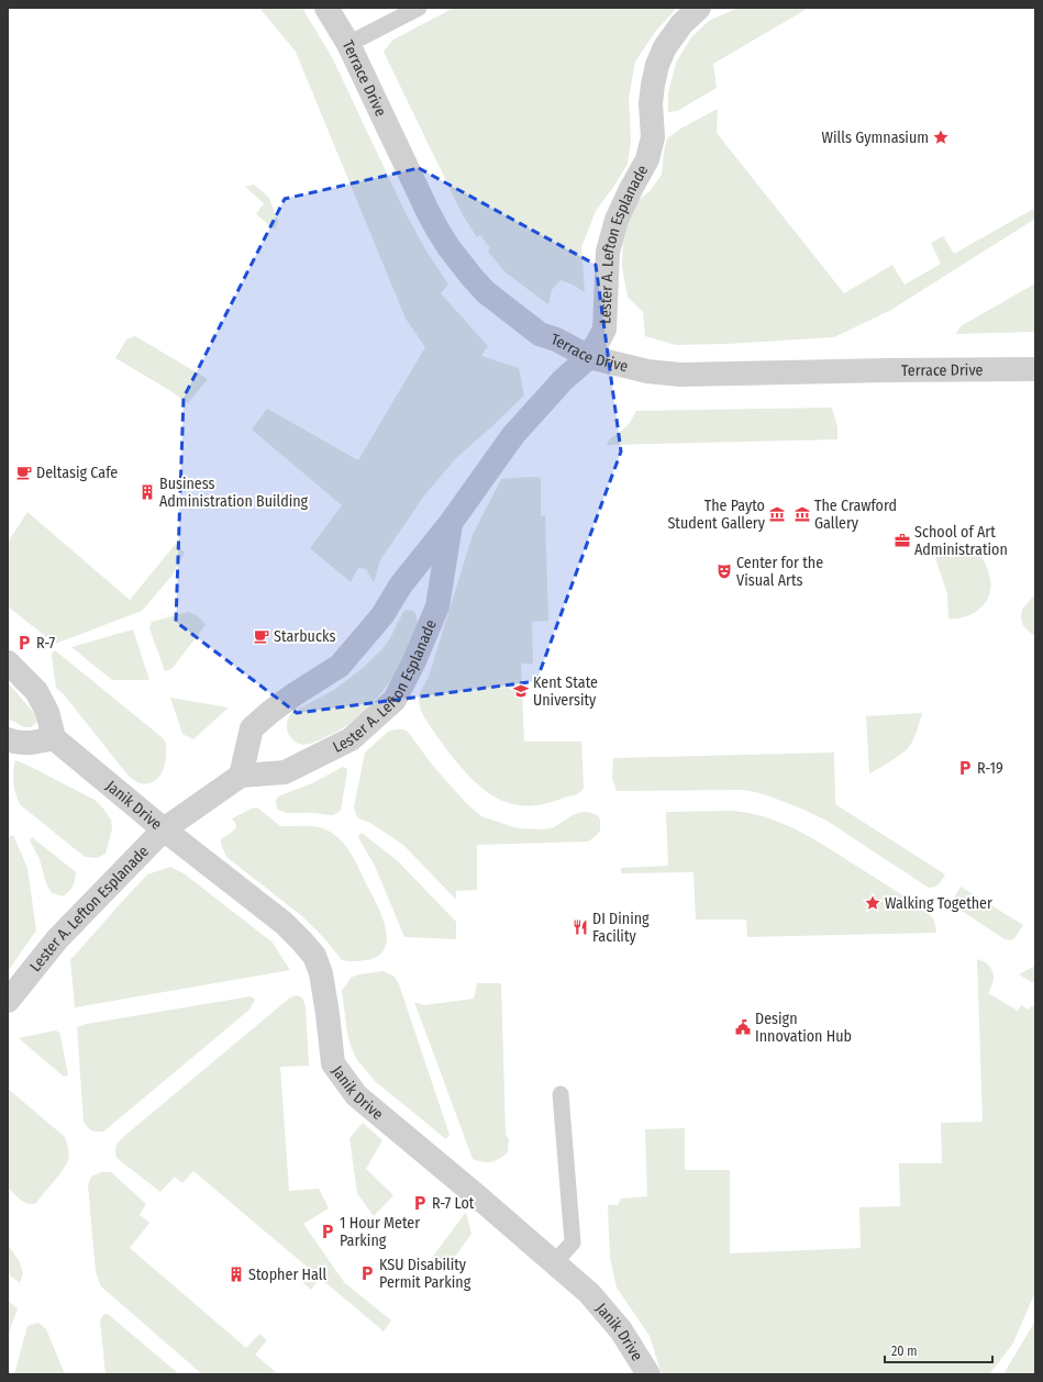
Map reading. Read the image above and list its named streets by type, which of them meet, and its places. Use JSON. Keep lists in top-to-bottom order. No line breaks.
{"streets":{"street":["Terrace Drive","Lester A. Lefton Esplanade","Janik Drive"]},"crossings":[["Terrace Drive","Lester A. Lefton Esplanade"],["Lester A. Lefton Esplanade","Janik Drive"]],"places":{"place":["Wills Gymnasium","Walking Together"],"cafe":["Deltasig Cafe","Starbucks"],"building":["Business Administration Building","Stopher Hall"],"museum":["The Payto Student Gallery","The Crawford Gallery"],"office":["School of Art Administration"],"theatre":["Center for the Visual Arts"],"parking":["R-7","R-19","R-7 Lot","1 Hour Meter Parking","KSU Disability Permit Parking"],"school or university":["Kent State University"],"restaurant":["DI Dining Facility"],"public building":["Design Innovation Hub"]},"scale_bar":"20 m"}
